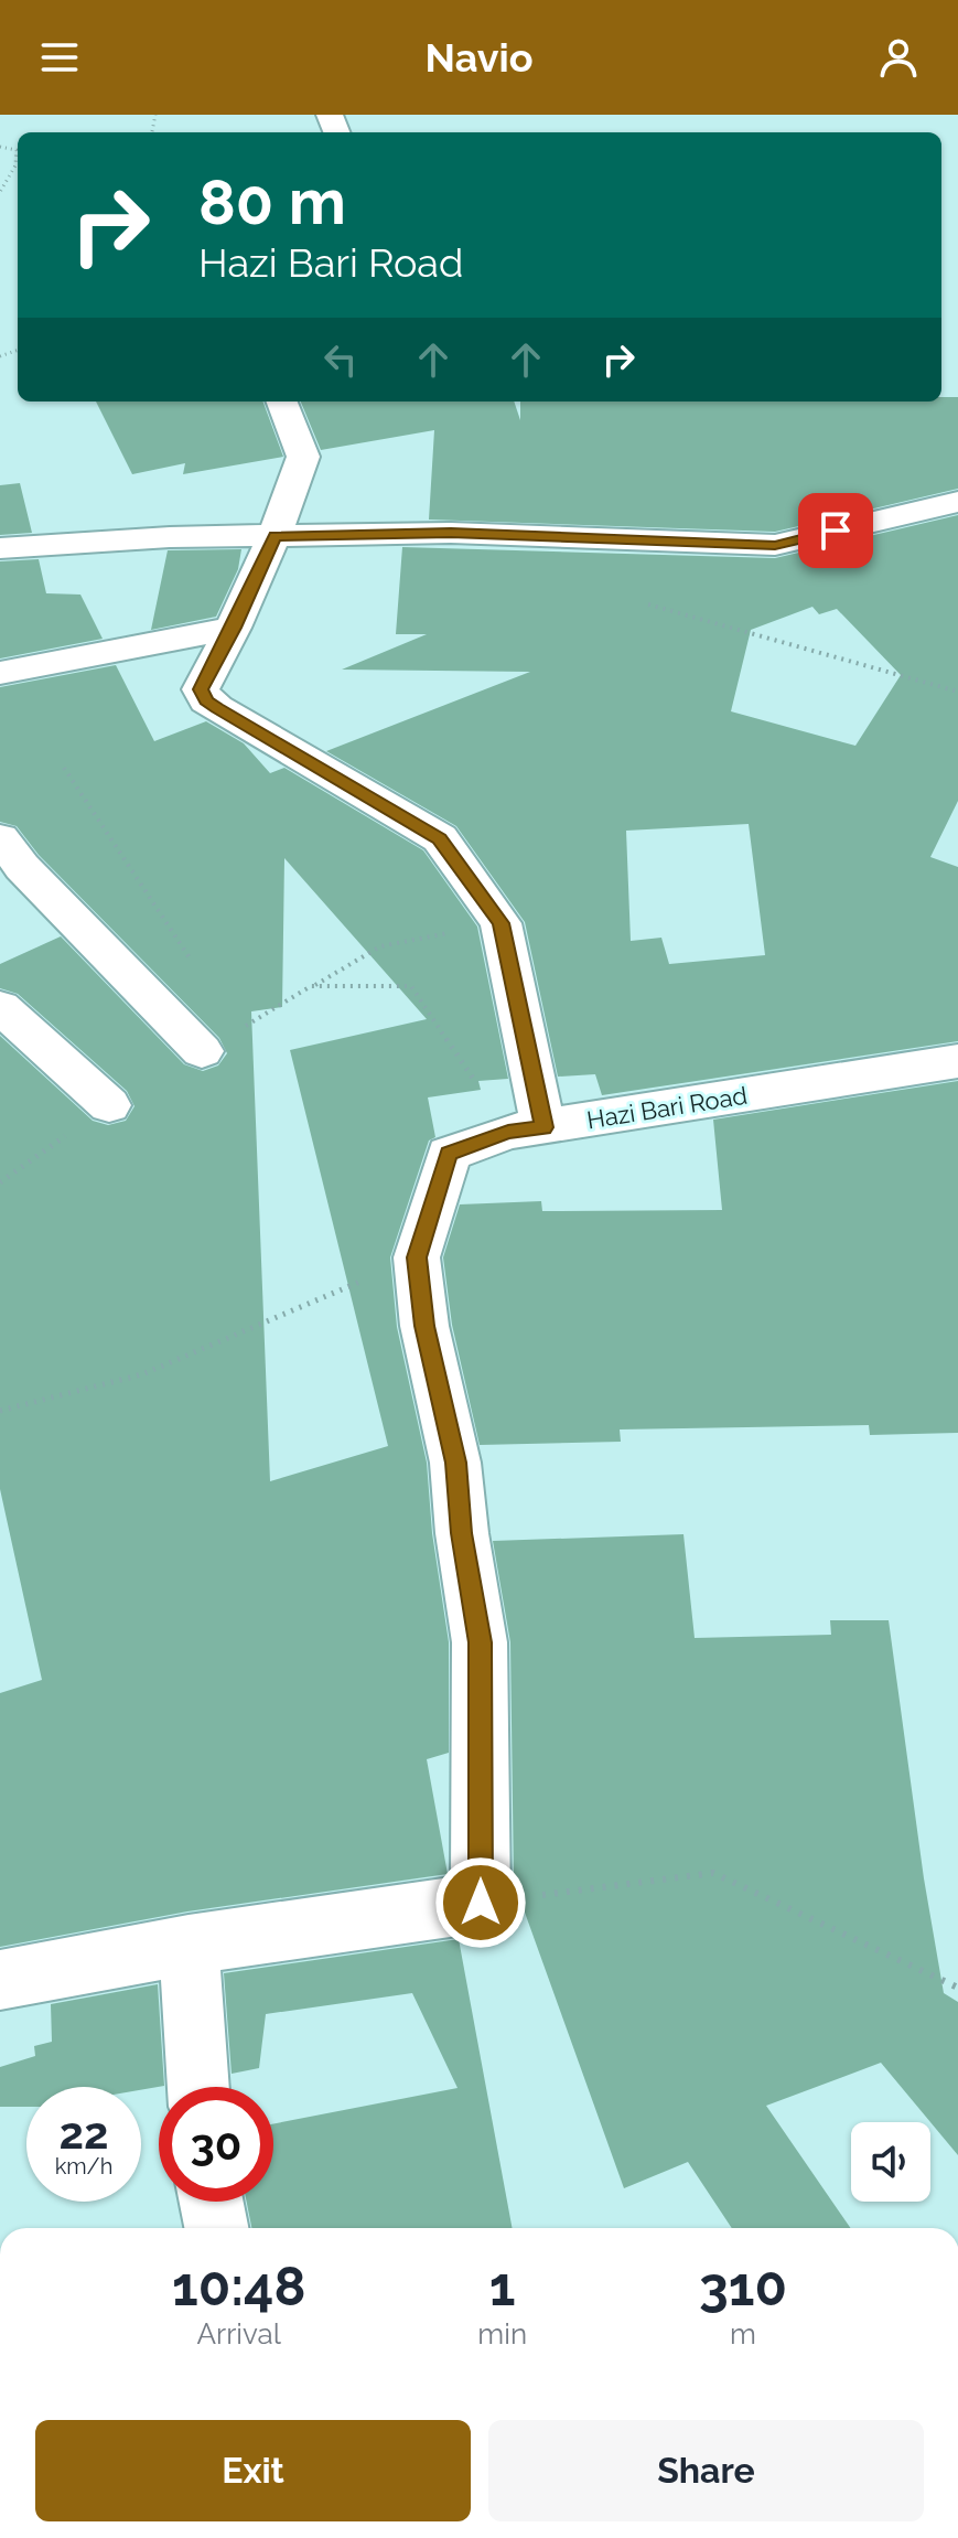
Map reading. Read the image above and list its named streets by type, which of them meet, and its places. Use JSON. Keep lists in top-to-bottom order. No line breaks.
{"streets":{"street":["Hazi Bari Road"]},"page":{"header":"Navio","turn":["80 m","Hazi Bari Road"],"speed":"22 km/h","limit":"30","eta":["10:48","Arrival","1","min","310","m"],"buttons":["Exit","Share"]}}
